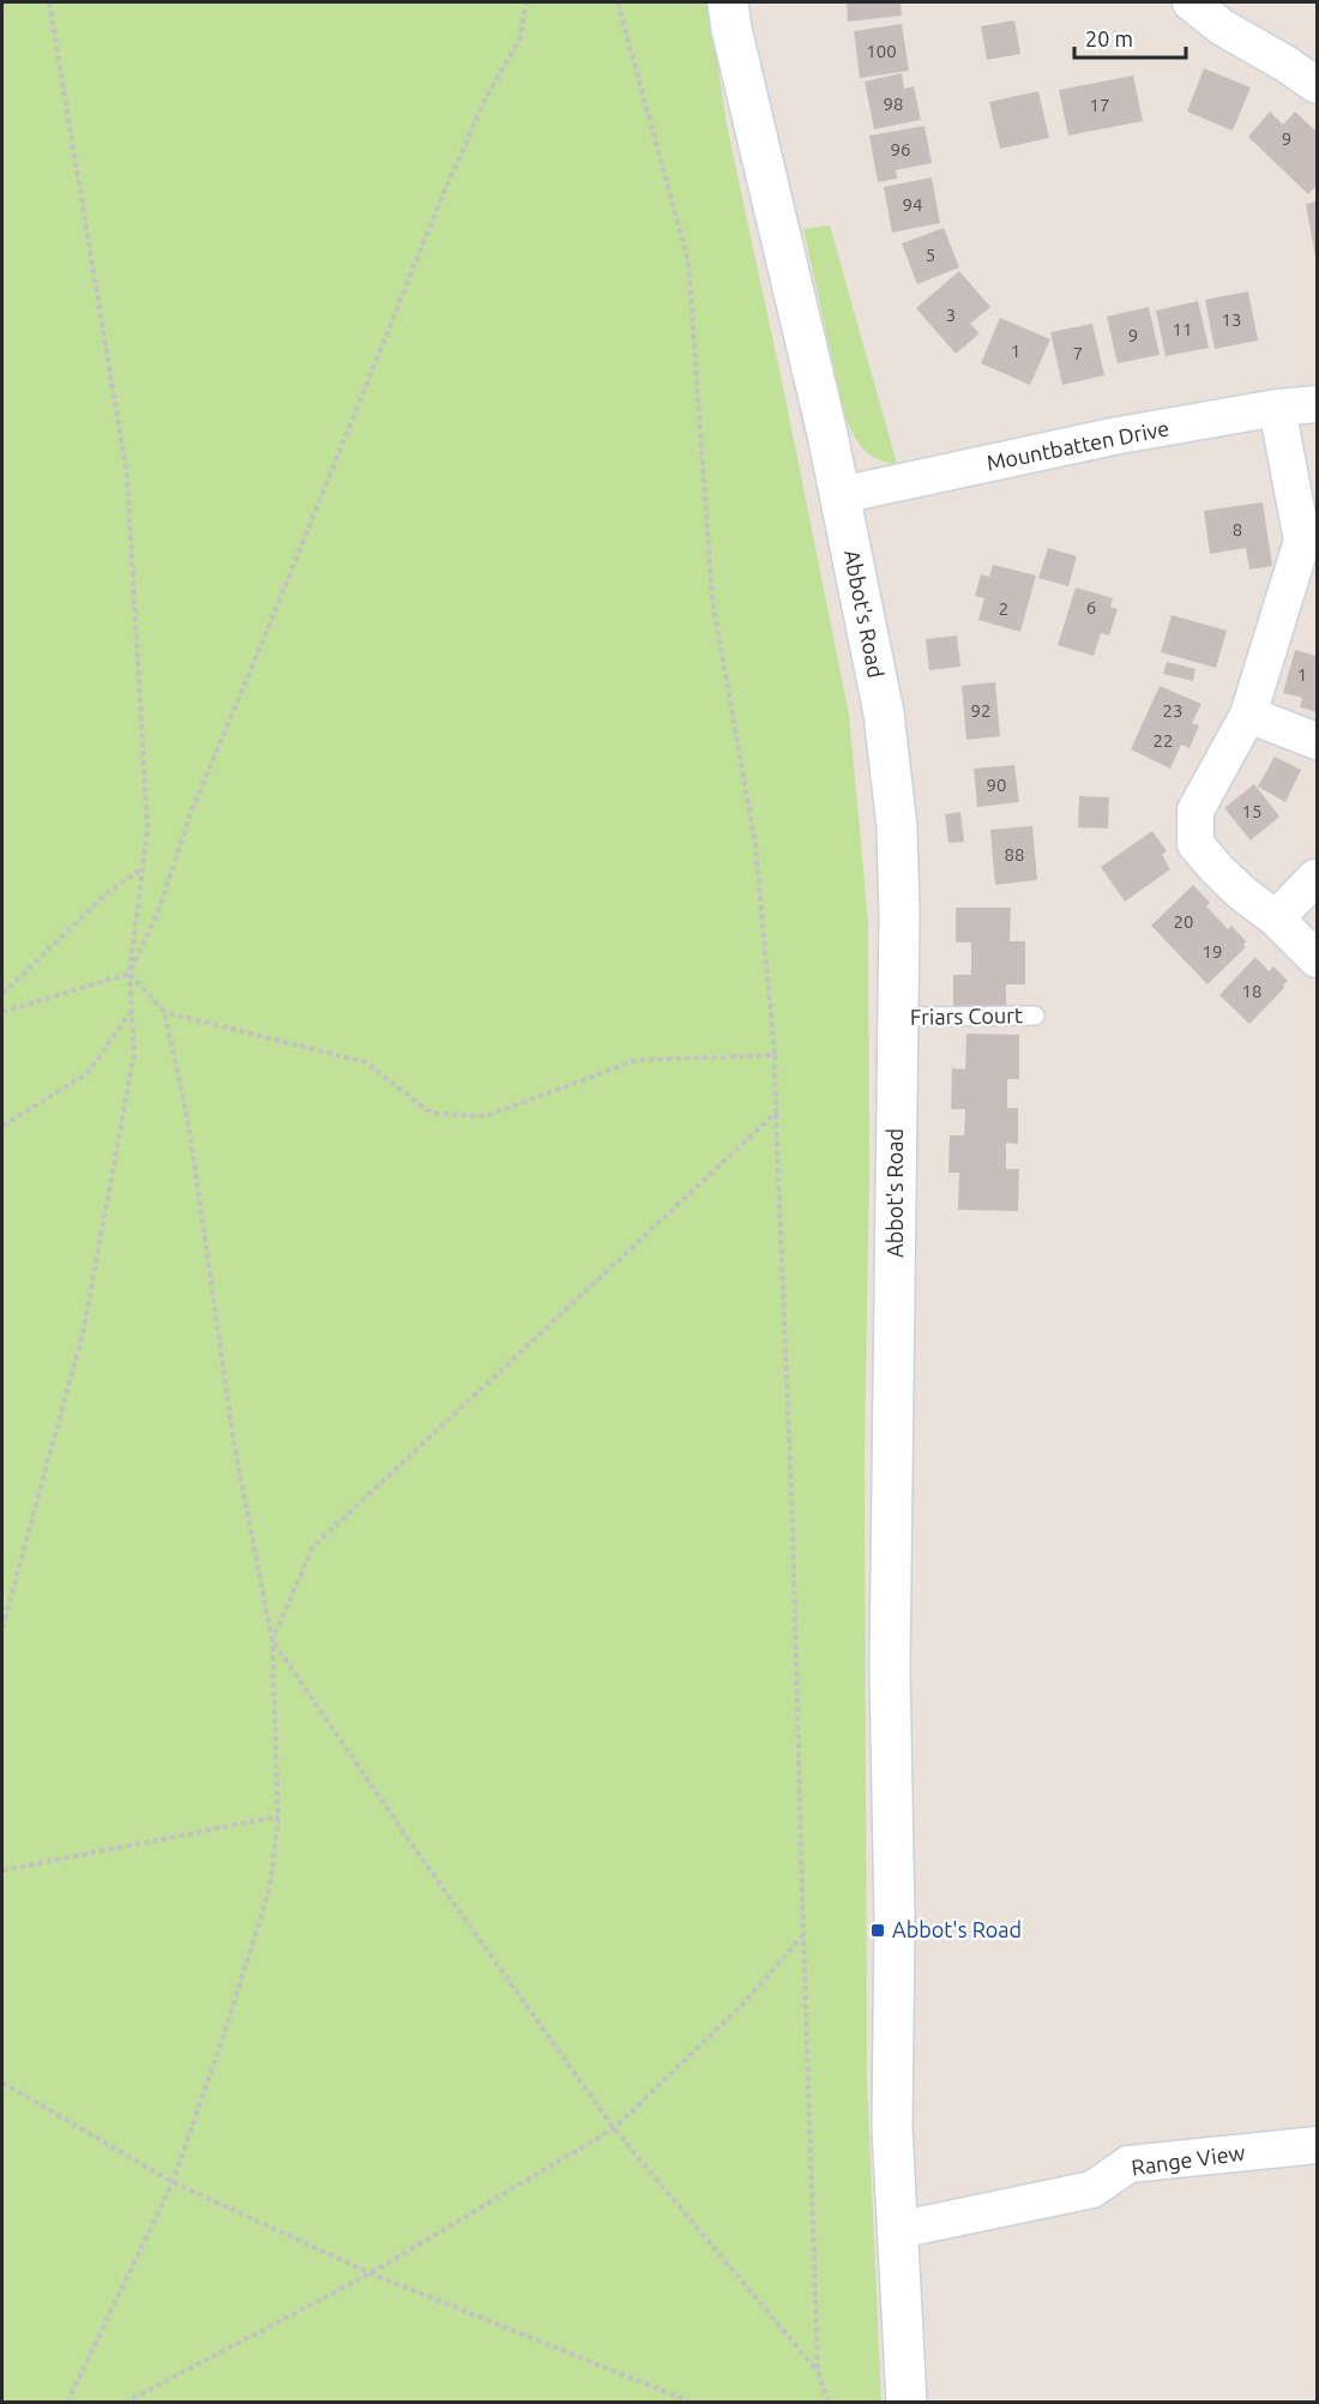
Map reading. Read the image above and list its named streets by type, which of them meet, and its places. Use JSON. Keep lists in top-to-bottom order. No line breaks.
{"streets":{"street":["Mountbatten Drive","Abbot's Road","Range View"],"lane":["Friars Court"]},"crossings":[["Mountbatten Drive","Abbot's Road"],["Abbot's Road","Friars Court"],["Abbot's Road","Range View"]],"places":{"transit":["Abbot's Road"]},"house_numbers":["100","98","17","9","96","94","5","3","13","11","9","1","7","8","6","2","1","92","23","22","90","15","88","20","19","18"],"scale_bar":"20 m"}
